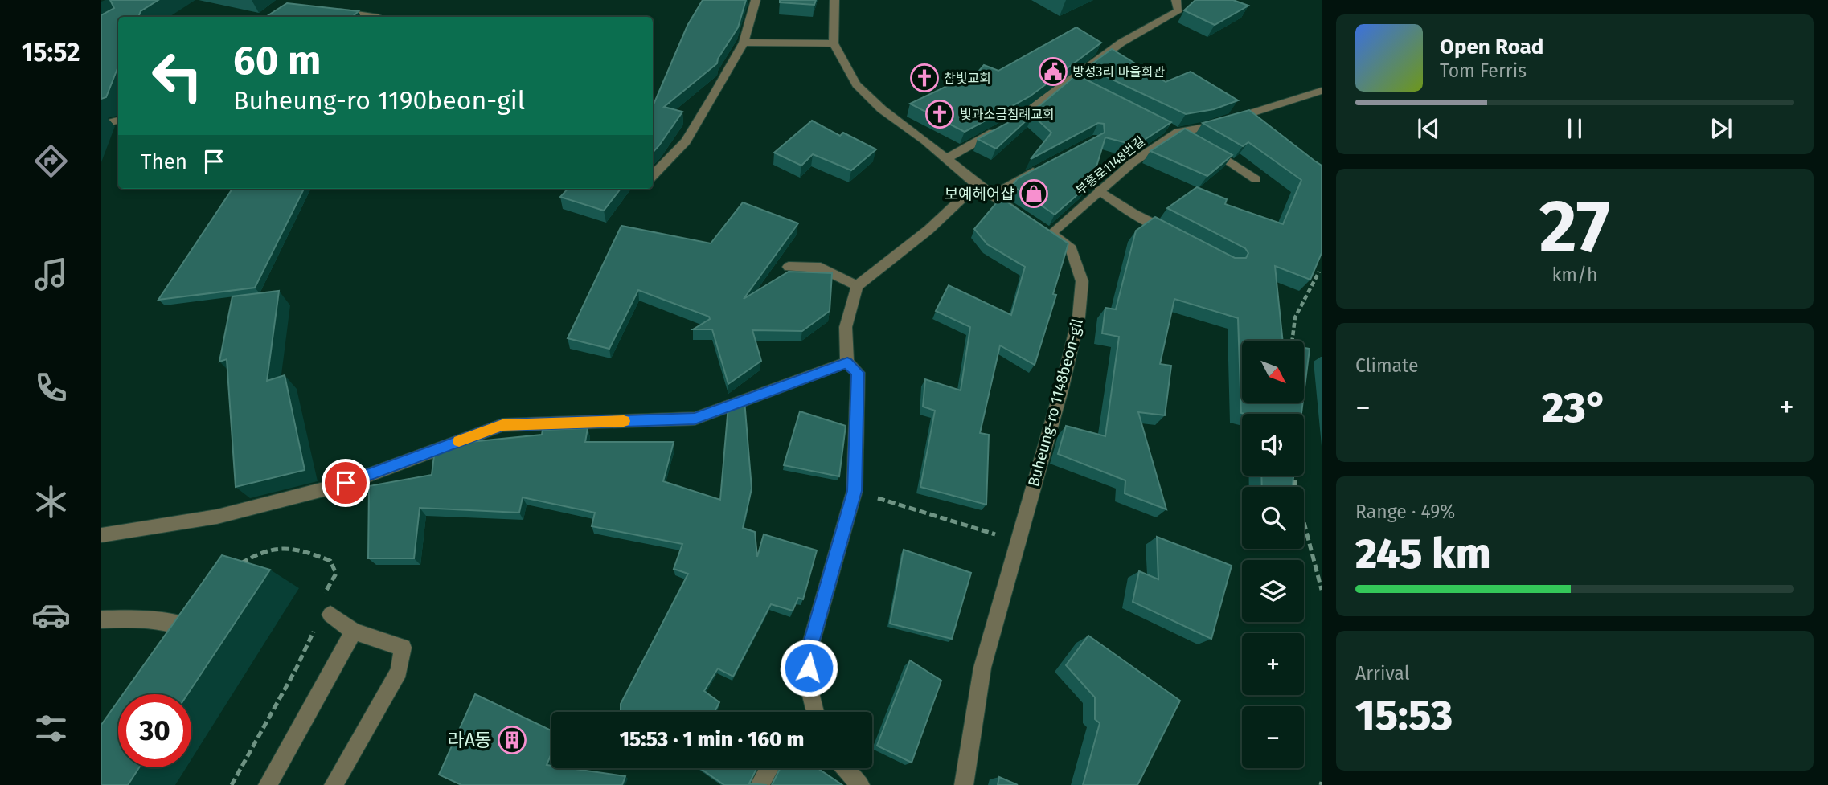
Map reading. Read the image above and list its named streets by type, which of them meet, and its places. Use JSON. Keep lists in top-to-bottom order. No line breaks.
{"streets":{"street":["부흥로1148번길","Buheung-ro 1148beon-gil"]},"crossings":[["부흥로1148번길","Buheung-ro 1148beon-gil"]],"places":{"public building":["방성3리 마을회관"],"church":["참빛교회","빛과소금침례교회"],"shop":["보예헤어샵"],"building":["라A동"]},"north":"bottom right","page":{"tabs":"15:52","turn":["60 m","Buheung-ro 1190beon-gil"],"song":["Open Road","Tom Ferris"],"then":"Then","tile":[["27","km/h"],"Climate",["Range · 49%","245 km"],["Arrival","15:53"]],"map_buttons":["+","−"],"heat":["−","23°","+"],"limit":"30","trip":"15:53 · 1 min · 160 m"}}
